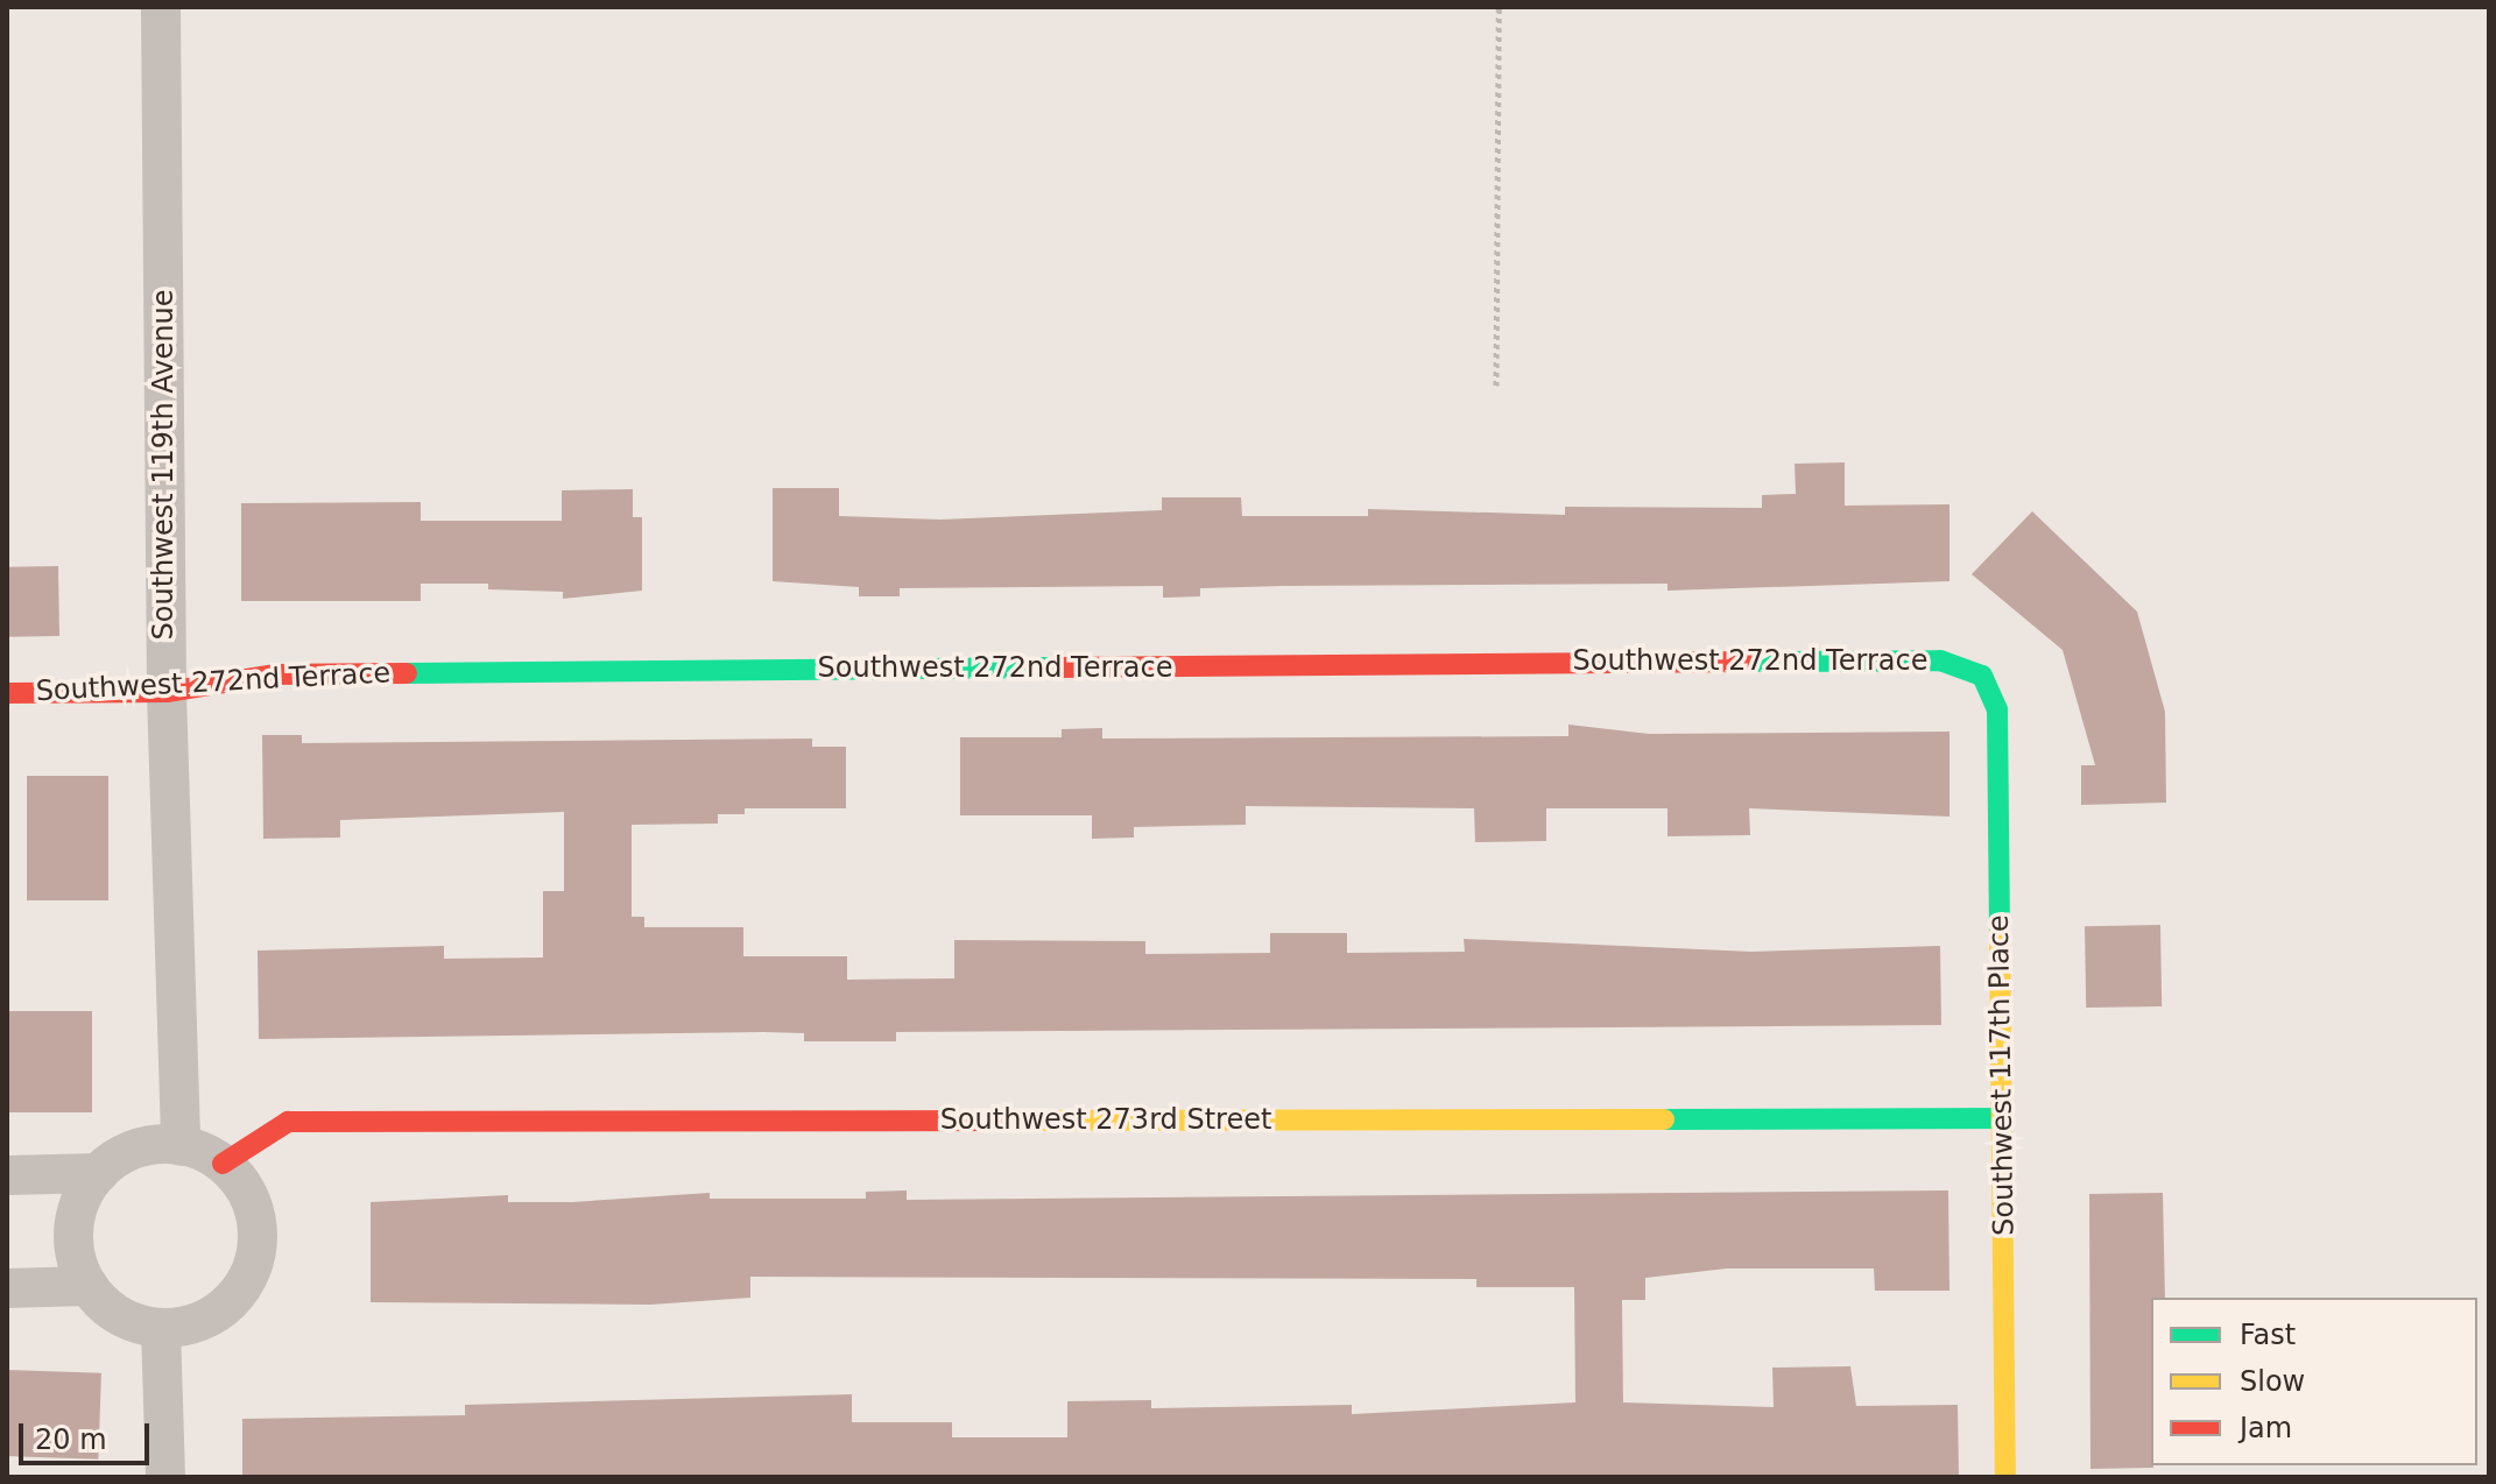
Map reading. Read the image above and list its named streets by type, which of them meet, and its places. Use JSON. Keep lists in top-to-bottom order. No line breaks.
{"streets":{"street":["Southwest 119th Avenue","Southwest 272nd Terrace","Southwest 117th Place","Southwest 273rd Street"]},"crossings":[["Southwest 119th Avenue","Southwest 272nd Terrace"],["Southwest 119th Avenue","Southwest 273rd Street"],["Southwest 272nd Terrace","Southwest 117th Place"],["Southwest 117th Place","Southwest 273rd Street"]],"legend":["Fast","Slow","Jam"],"scale_bar":"20 m"}
